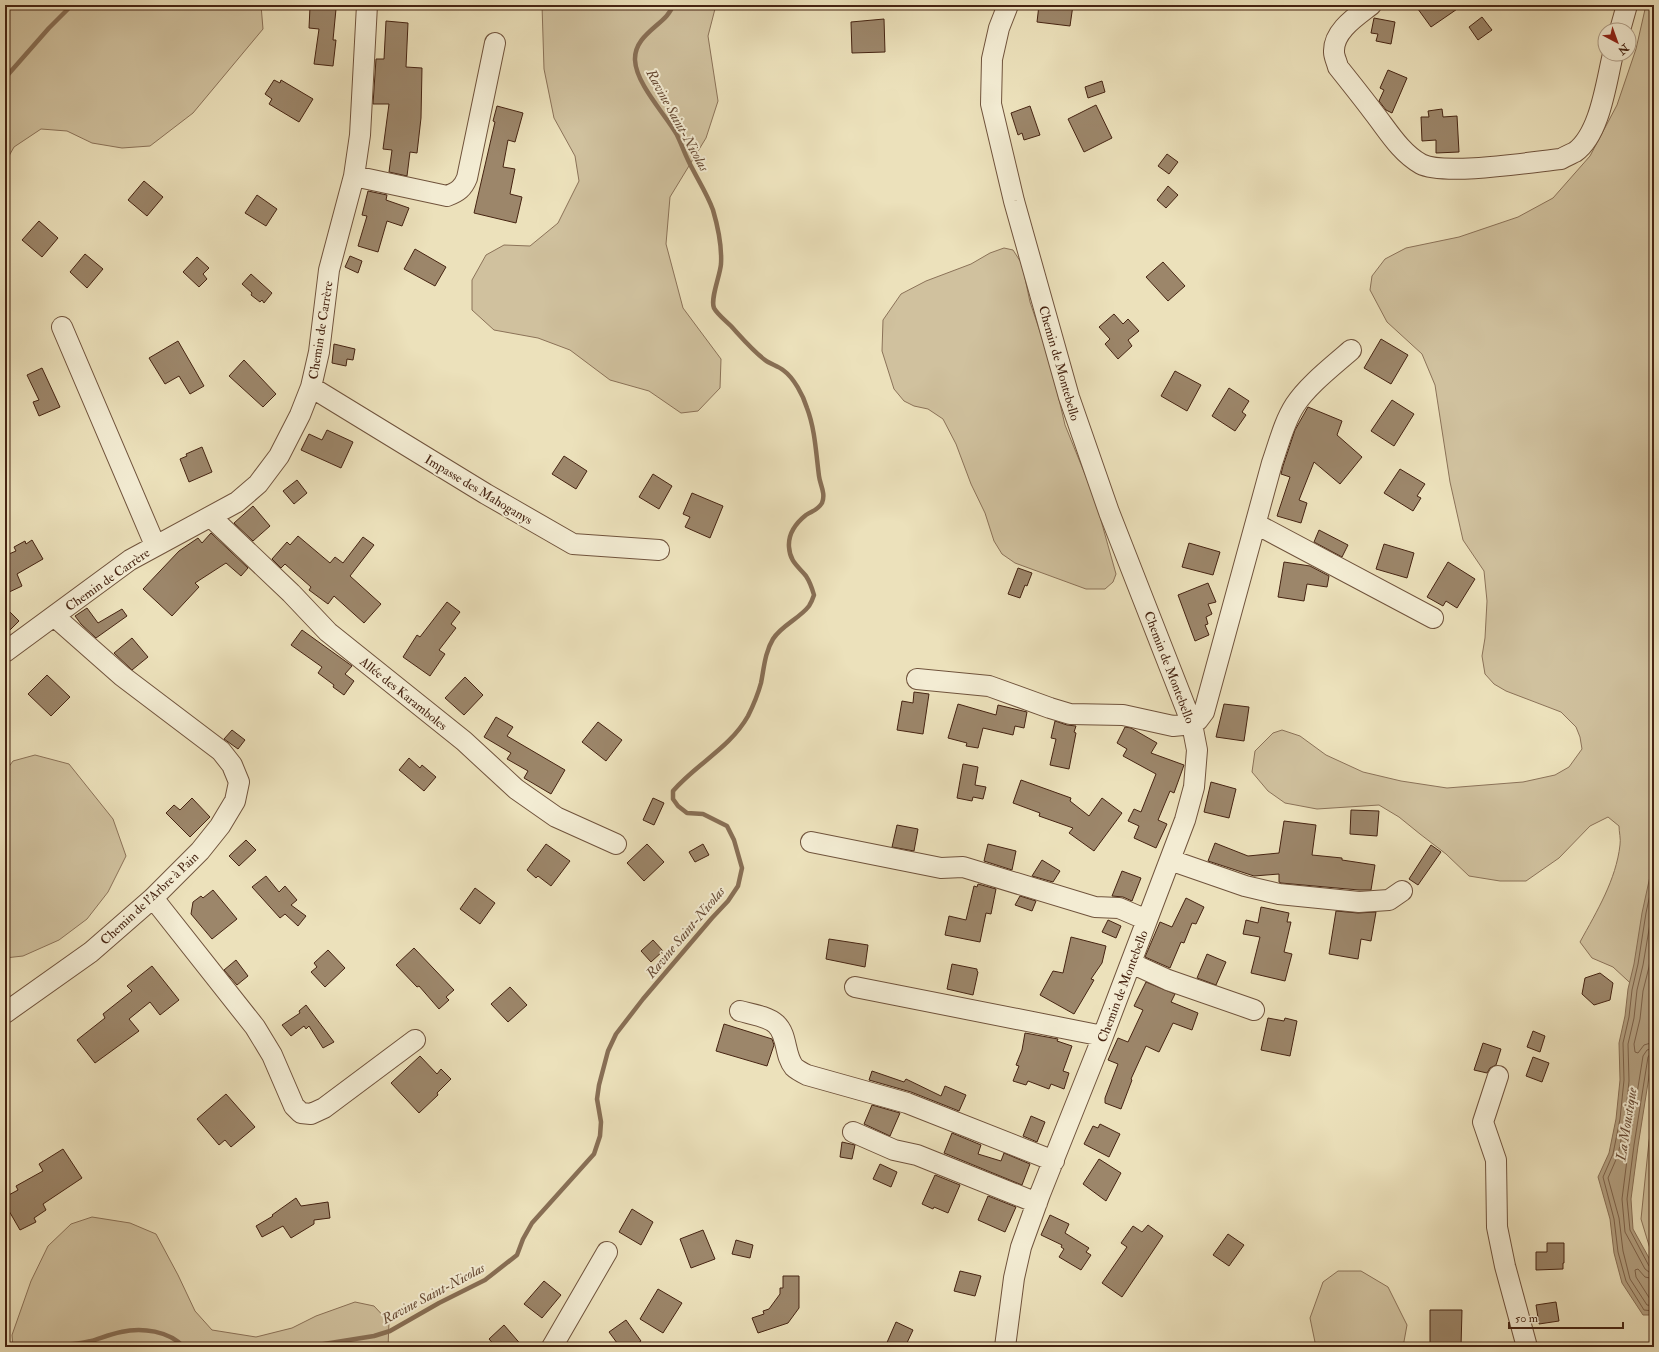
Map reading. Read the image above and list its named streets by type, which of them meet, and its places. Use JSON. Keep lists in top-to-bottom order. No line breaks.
{"streets":{"street":["Chemin de Carrère","Chemin de Montebello","Impasse des Mahoganys","Allée des Karamboles","Chemin de l'Arbre à Pain"]},"crossings":[["Chemin de Carrère","Impasse des Mahoganys"],["Chemin de Carrère","Allée des Karamboles"],["Chemin de Carrère","Chemin de l'Arbre à Pain"]],"water":["Ravine Saint-Nicolas","La Moustique"],"scale_bar":"50 m","north":"bottom right"}
